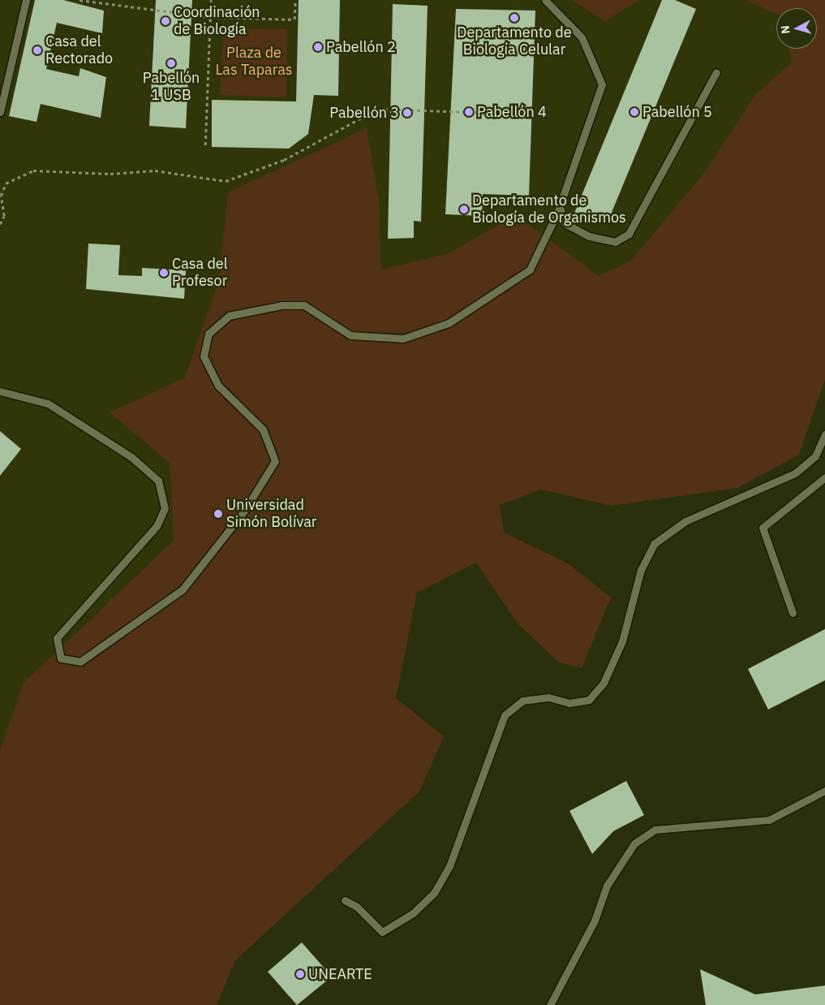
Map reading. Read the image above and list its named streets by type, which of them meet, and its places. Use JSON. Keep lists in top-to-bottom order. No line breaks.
{"parks":["Plaza de Las Taparas"],"places":["Departamento de Biología Celular","Coordinación de Biología","Pabellón 2","Casa del Rectorado","Pabellón 1 USB","Pabellón 4","Pabellón 5","Pabellón 3","Departamento de Biología de Organismos","Casa del Profesor","Universidad Simón Bolívar","UNEARTE"],"north":"left"}
